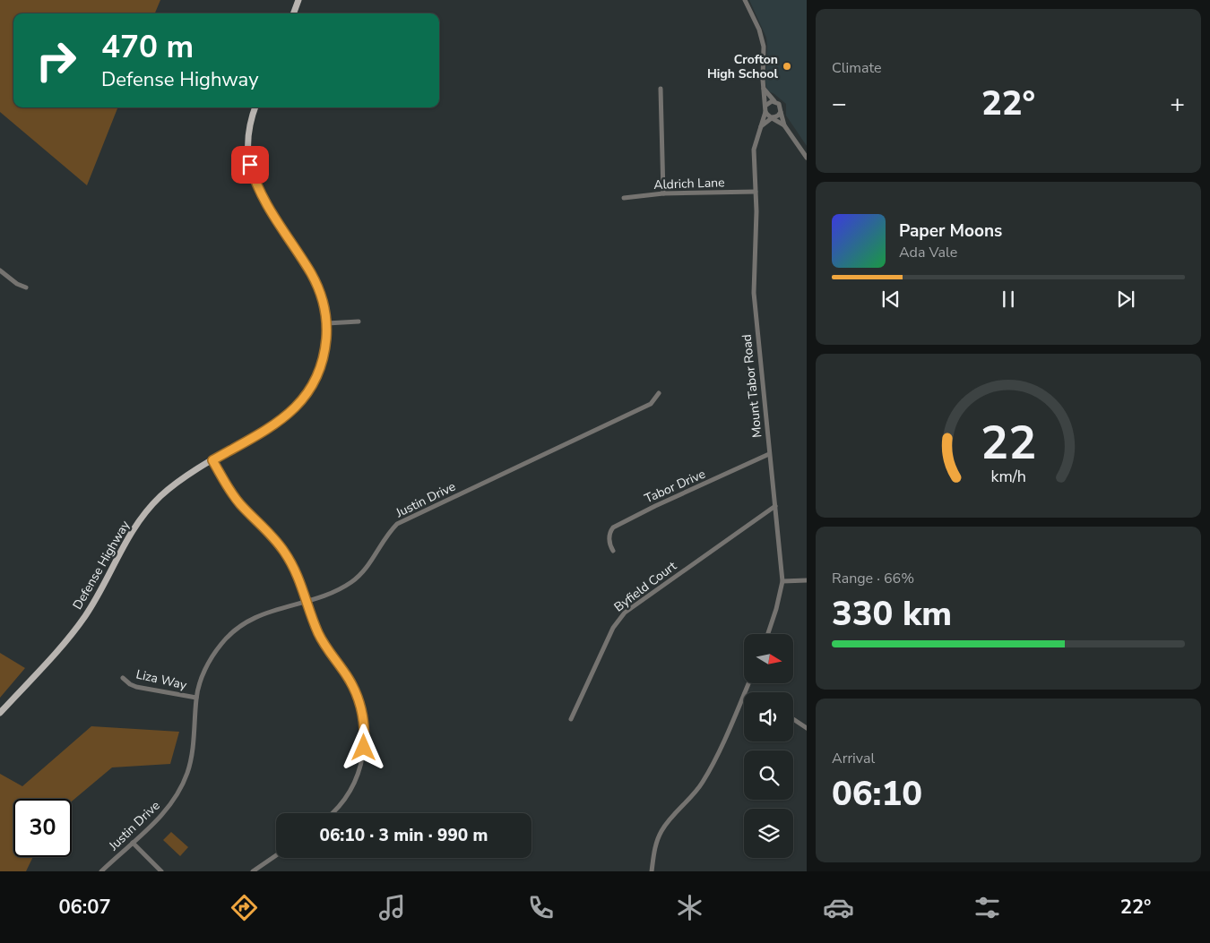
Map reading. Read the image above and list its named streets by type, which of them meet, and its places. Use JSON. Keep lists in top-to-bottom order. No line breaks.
{"streets":{"main road":["Defense Highway"],"street":["Aldrich Lane","Mount Tabor Road","Tabor Drive","Justin Drive","Byfield Court","Liza Way"]},"crossings":[["Aldrich Lane","Mount Tabor Road"],["Mount Tabor Road","Tabor Drive"],["Mount Tabor Road","Byfield Court"],["Justin Drive","Liza Way"]],"places":["Crofton High School"],"north":"right","page":{"tile":["Climate",["Range · 66%","330 km"],["Arrival","06:10"]],"turn":["470 m","Defense Highway"],"heat":["−","22°","+"],"song":["Paper Moons","Ada Vale"],"limit":"30","trip":"06:10 · 3 min · 990 m","tabs":["06:07","22°"],"gauge":["22","km/h"]}}
